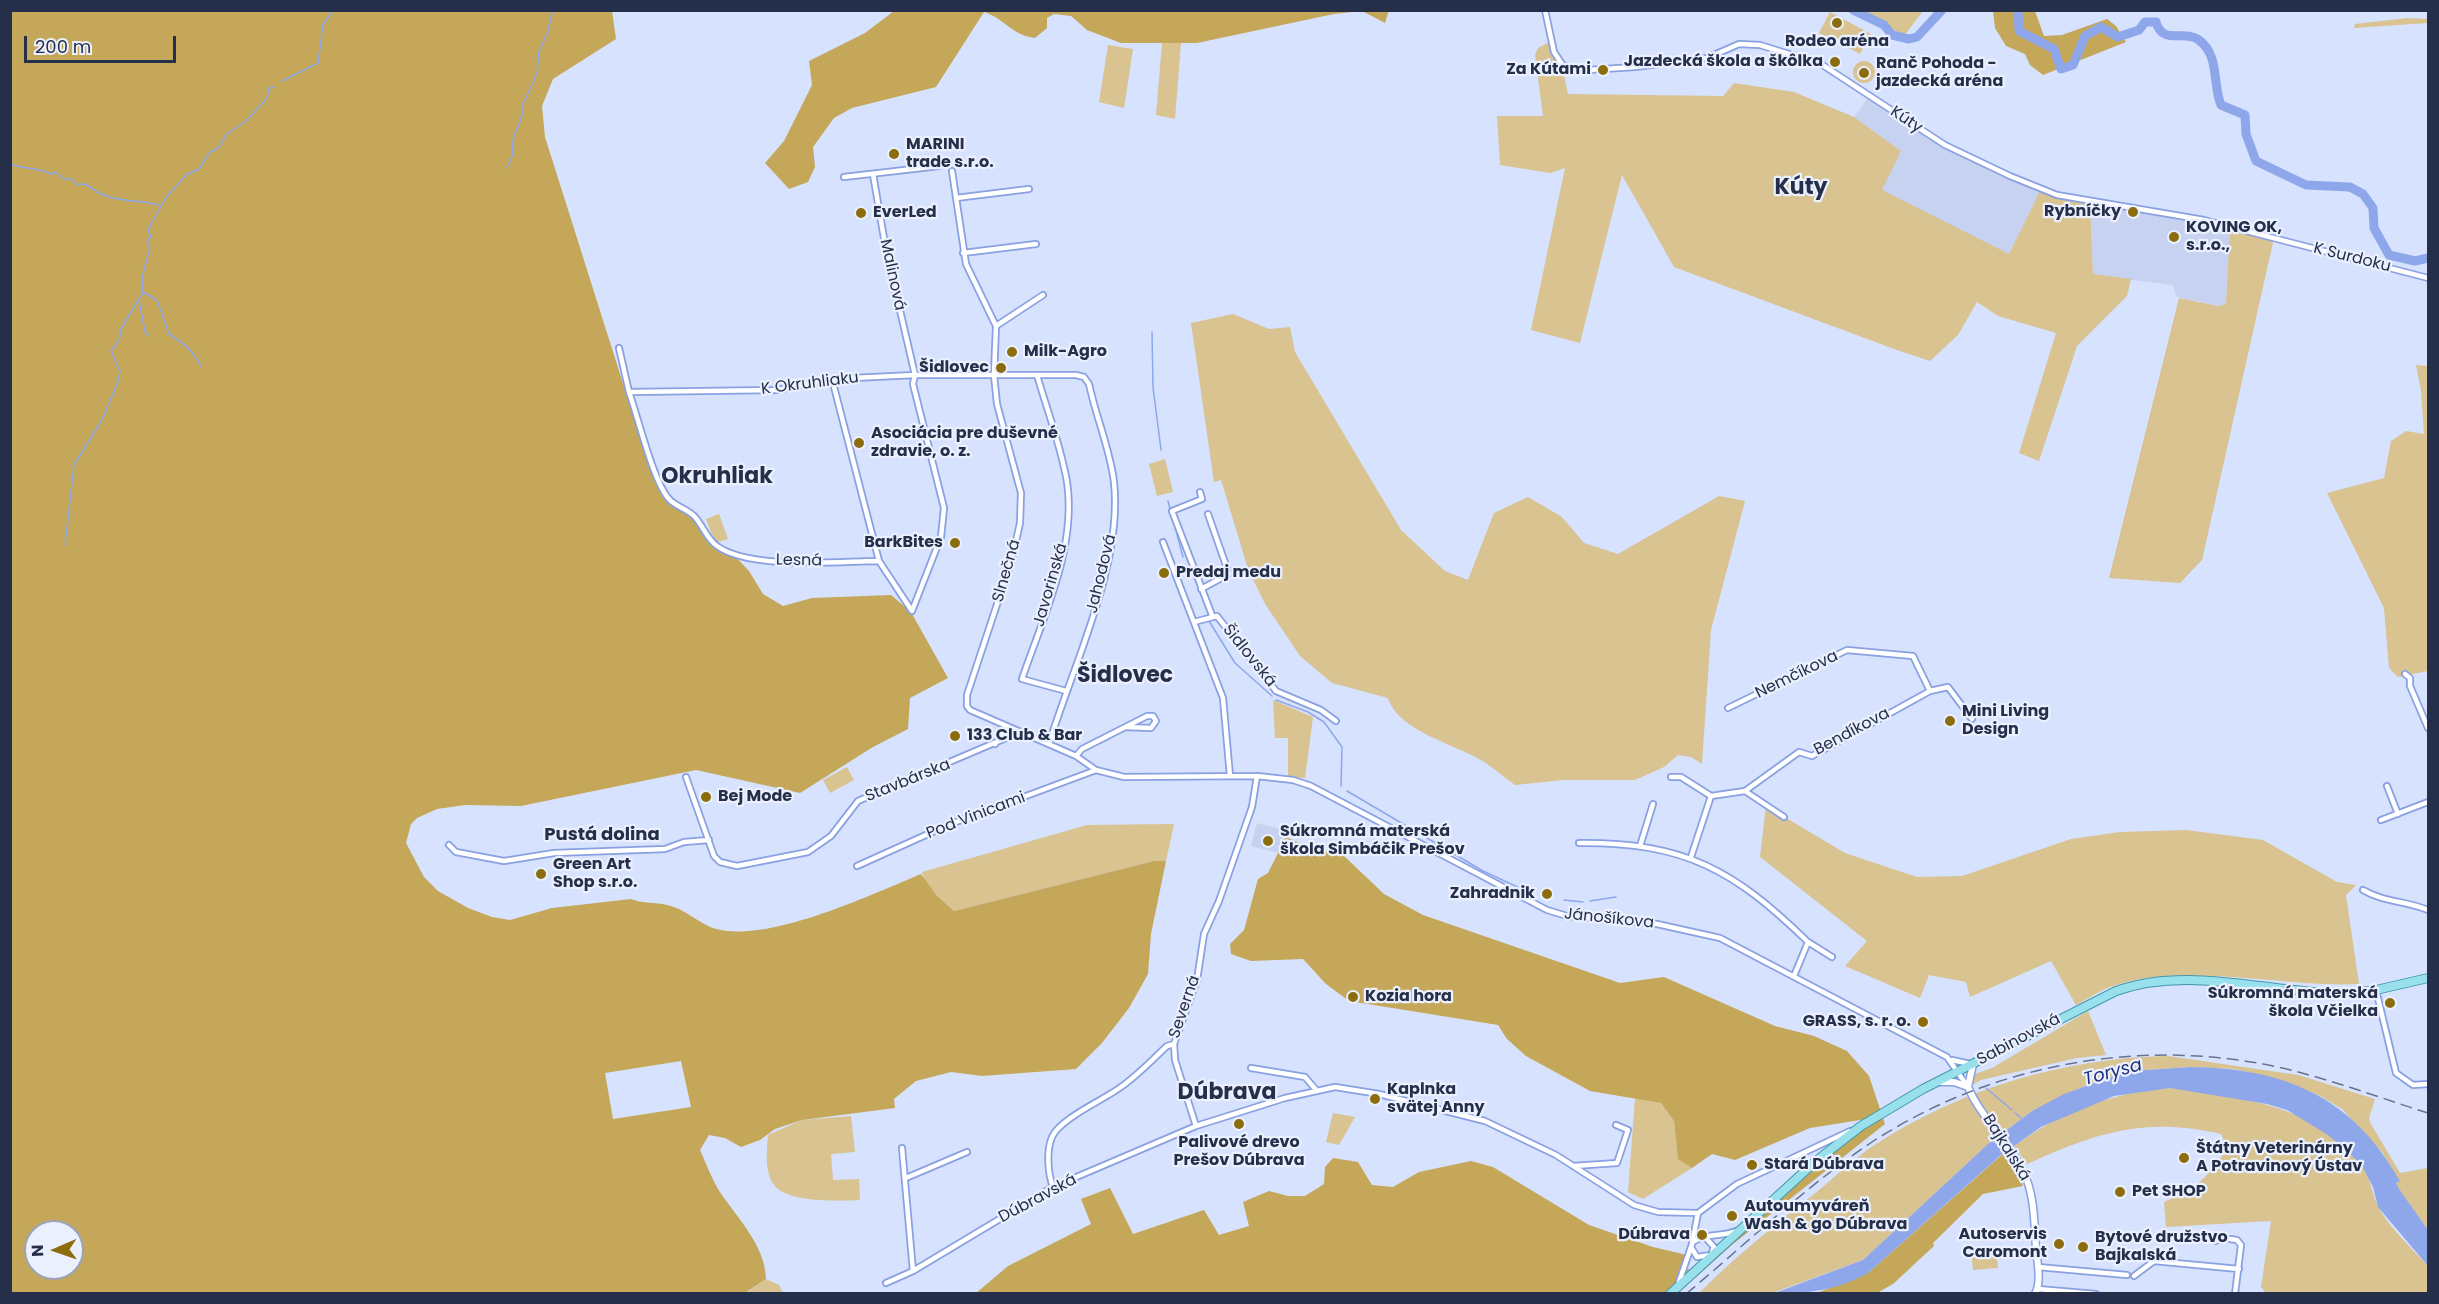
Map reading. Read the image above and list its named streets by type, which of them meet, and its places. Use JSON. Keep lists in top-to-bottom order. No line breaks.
{"streets":{"main road":["Sabinovská"],"street":["Kúty","K Surdoku","Malinová","K Okruhliaku","Lesná","Slnečná","Jahodová","Javorinská","Šidlovská","Nemčíkova","Bendíkova","Stavbárska","Pod Vinicami","Jánošíkova","Severná","Bajkalská","Dúbravská"]},"crossings":[["Kúty","K Surdoku"],["Malinová","K Okruhliaku"],["Malinová","Lesná"],["K Okruhliaku","Lesná"],["K Okruhliaku","Slnečná"],["K Okruhliaku","Jahodová"],["K Okruhliaku","Javorinská"],["Slnečná","Stavbárska"],["Jahodová","Javorinská"],["Šidlovská","Jánošíkova"],["Nemčíkova","Bendíkova"],["Jánošíkova","Severná"],["Jánošíkova","Sabinovská"],["Severná","Dúbravská"],["Sabinovská","Bajkalská"]],"districts":["Kúty","Okruhliak","Šidlovec","Pustá dolina","Dúbrava"],"water":["Torysa"],"places":["Rodeo aréna","Jazdecká škola a škôlka","Za Kútami","Ranč Pohoda - jazdecká aréna","MARINI trade s.r.o.","Rybníčky","EverLed","KOVING OK, s.r.o.,","Milk-Agro","Šidlovec","Asociácia pre duševné zdravie, o. z.","BarkBites","Predaj medu","Mini Living Design","133 Club & Bar","Bej Mode","Súkromná materská škola Simbáčik Prešov","Green Art Shop s.r.o.","Zahradnik","Kozia hora","Súkromná materská škola Včielka","GRASS, s. r. o.","Kaplnka svätej Anny","Palivové drevo Prešov Dúbrava","Štátny Veterinárny A Potravinový Ústav","Stará Dúbrava","Pet SHOP","Autoumyváreň Wash & go Dúbrava","Dúbrava","Autoservis Caromont","Bytové družstvo Bajkalská"],"scale_bar":"200 m","north":"left"}
